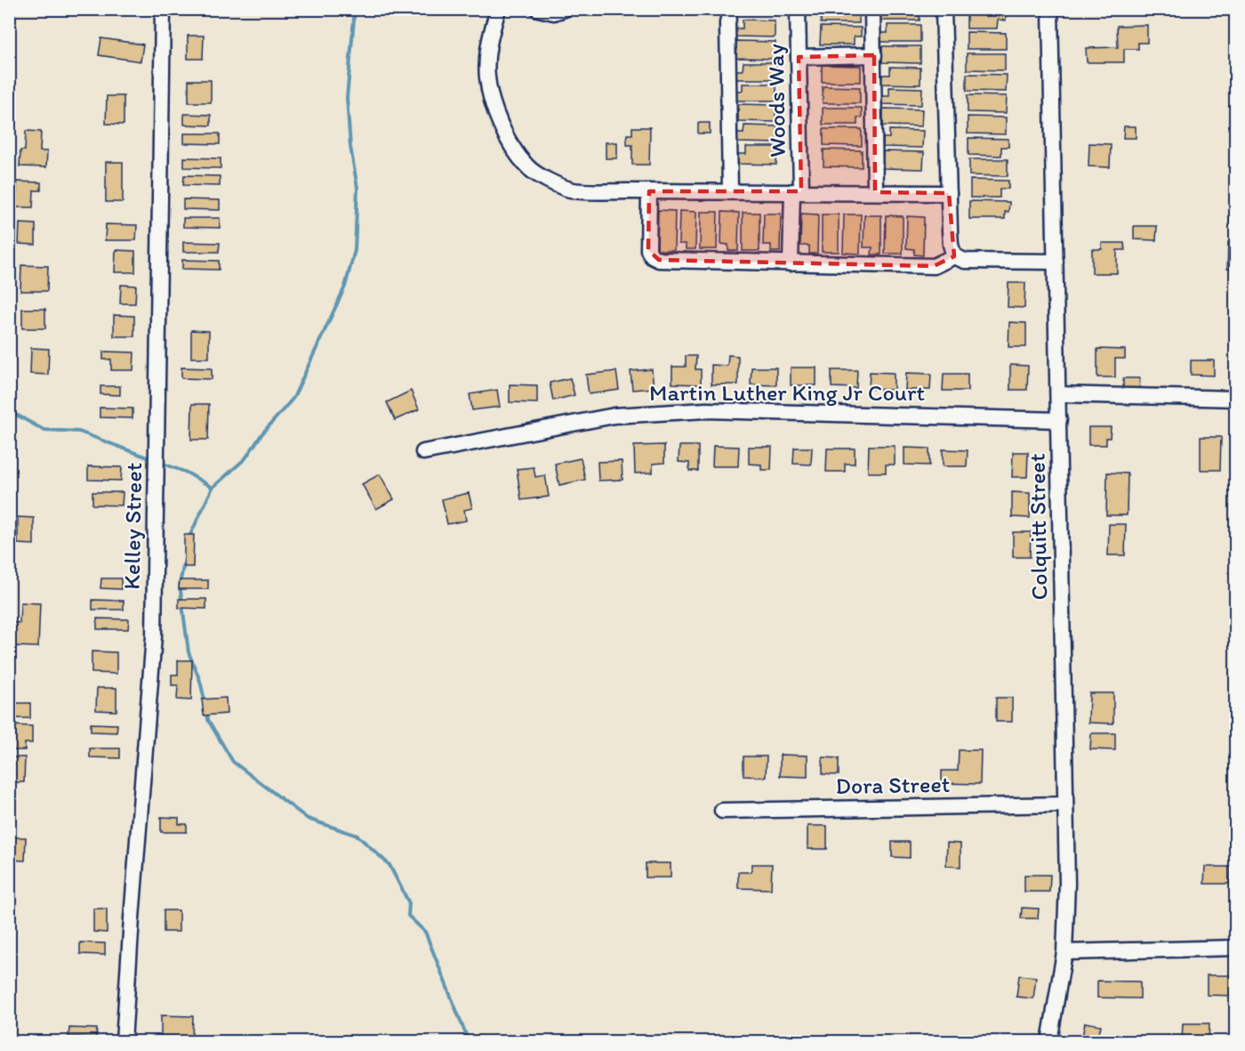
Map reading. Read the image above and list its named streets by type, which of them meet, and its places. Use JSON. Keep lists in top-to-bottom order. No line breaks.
{"streets":{"street":["Woods Way","Martin Luther King Jr Court","Kelley Street","Colquitt Street","Dora Street"]},"crossings":[["Martin Luther King Jr Court","Colquitt Street"],["Colquitt Street","Dora Street"]]}
